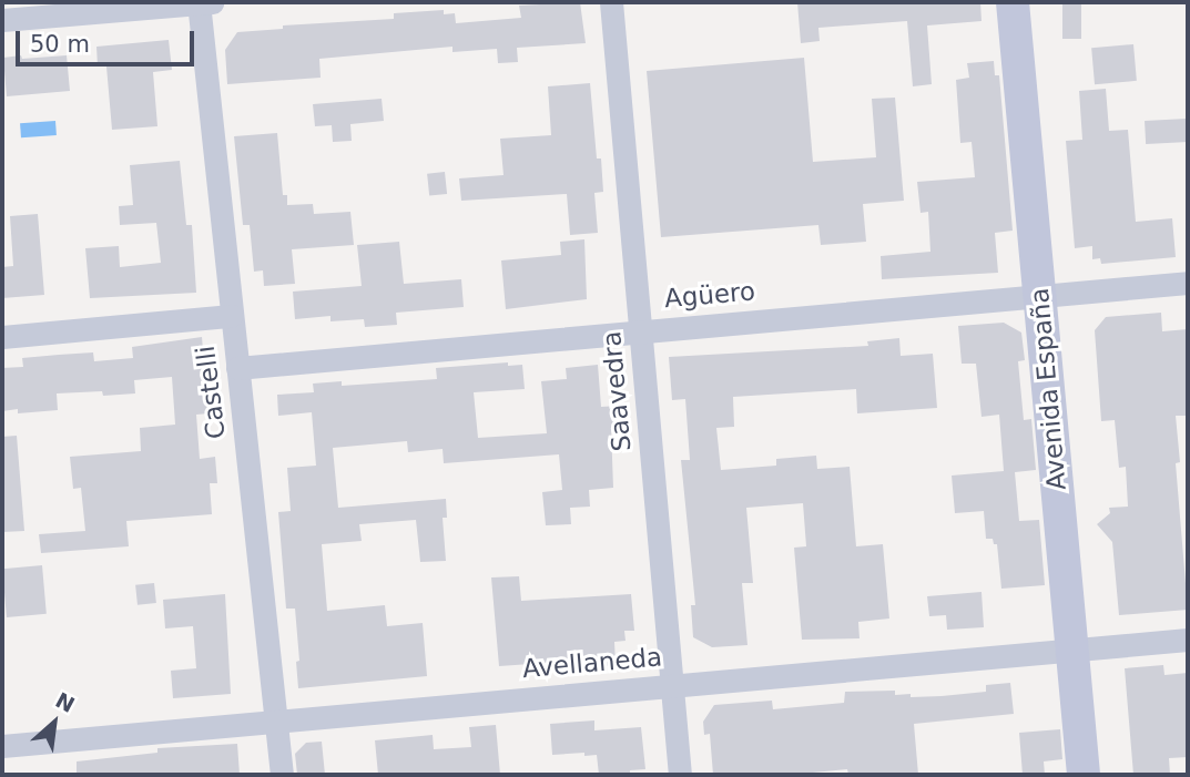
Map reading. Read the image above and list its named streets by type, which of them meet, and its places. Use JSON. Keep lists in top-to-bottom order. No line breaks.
{"streets":{"main road":["Avenida España"],"street":["Agüero","Saavedra","Castelli","Avellaneda"]},"crossings":[["Agüero","Avenida España"],["Agüero","Saavedra"],["Agüero","Castelli"],["Avenida España","Avellaneda"],["Saavedra","Avellaneda"],["Castelli","Avellaneda"]],"scale_bar":"50 m","north":"top right"}
